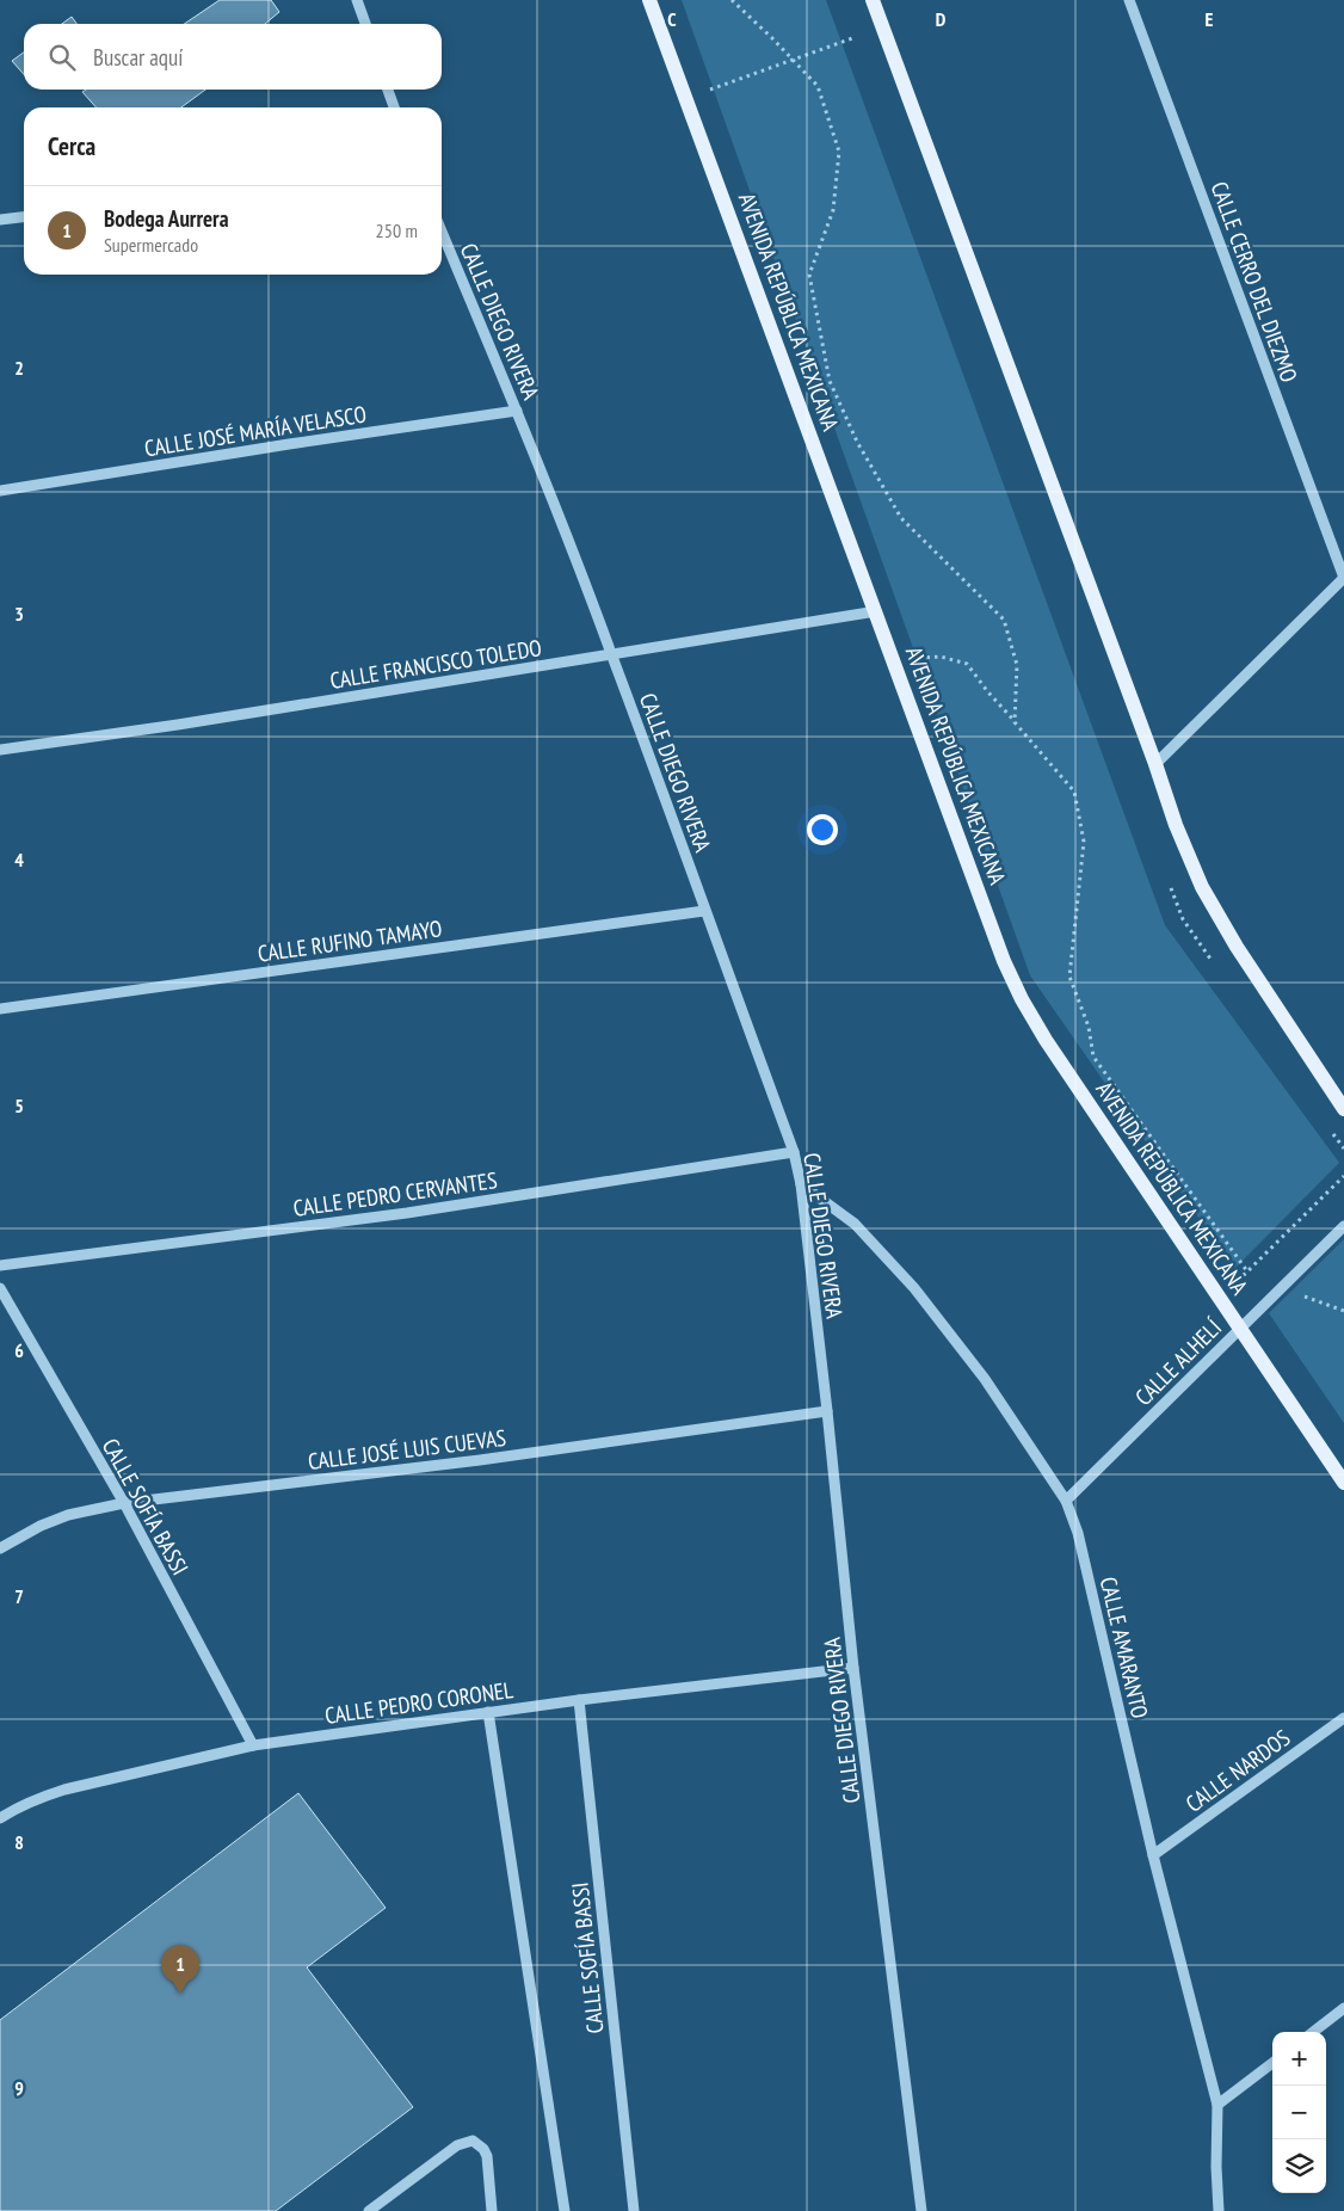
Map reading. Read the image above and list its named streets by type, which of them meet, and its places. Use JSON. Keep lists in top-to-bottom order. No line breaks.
{"streets":{"main road":["AVENIDA REPÚBLICA MEXICANA"],"street":["CALLE CERRO DEL DIEZMO","CALLE DIEGO RIVERA","CALLE JOSÉ MARÍA VELASCO","CALLE FRANCISCO TOLEDO","CALLE RUFINO TAMAYO","CALLE PEDRO CERVANTES","CALLE ALHELÍ","CALLE JOSÉ LUIS CUEVAS","CALLE SOFÍA BASSI","CALLE AMARANTO","CALLE PEDRO CORONEL","CALLE NARDOS"]},"crossings":[["AVENIDA REPÚBLICA MEXICANA","CALLE FRANCISCO TOLEDO"],["AVENIDA REPÚBLICA MEXICANA","CALLE ALHELÍ"],["CALLE DIEGO RIVERA","CALLE JOSÉ MARÍA VELASCO"],["CALLE DIEGO RIVERA","CALLE FRANCISCO TOLEDO"],["CALLE DIEGO RIVERA","CALLE RUFINO TAMAYO"],["CALLE DIEGO RIVERA","CALLE PEDRO CERVANTES"],["CALLE DIEGO RIVERA","CALLE JOSÉ LUIS CUEVAS"],["CALLE DIEGO RIVERA","CALLE AMARANTO"],["CALLE DIEGO RIVERA","CALLE PEDRO CORONEL"],["CALLE ALHELÍ","CALLE AMARANTO"],["CALLE JOSÉ LUIS CUEVAS","CALLE SOFÍA BASSI"],["CALLE SOFÍA BASSI","CALLE PEDRO CORONEL"],["CALLE AMARANTO","CALLE NARDOS"]],"page":{"search":"Buscar aquí","heading":"Cerca","list":[{"mark":"1","name":"Bodega Aurrera","note":"Supermercado","value":"250 m"}],"pins":"1","map_buttons":["+","−"]},"grid":{"columns":["C","D","E"],"rows":["2","3","4","5","6","7","8","9"]}}
